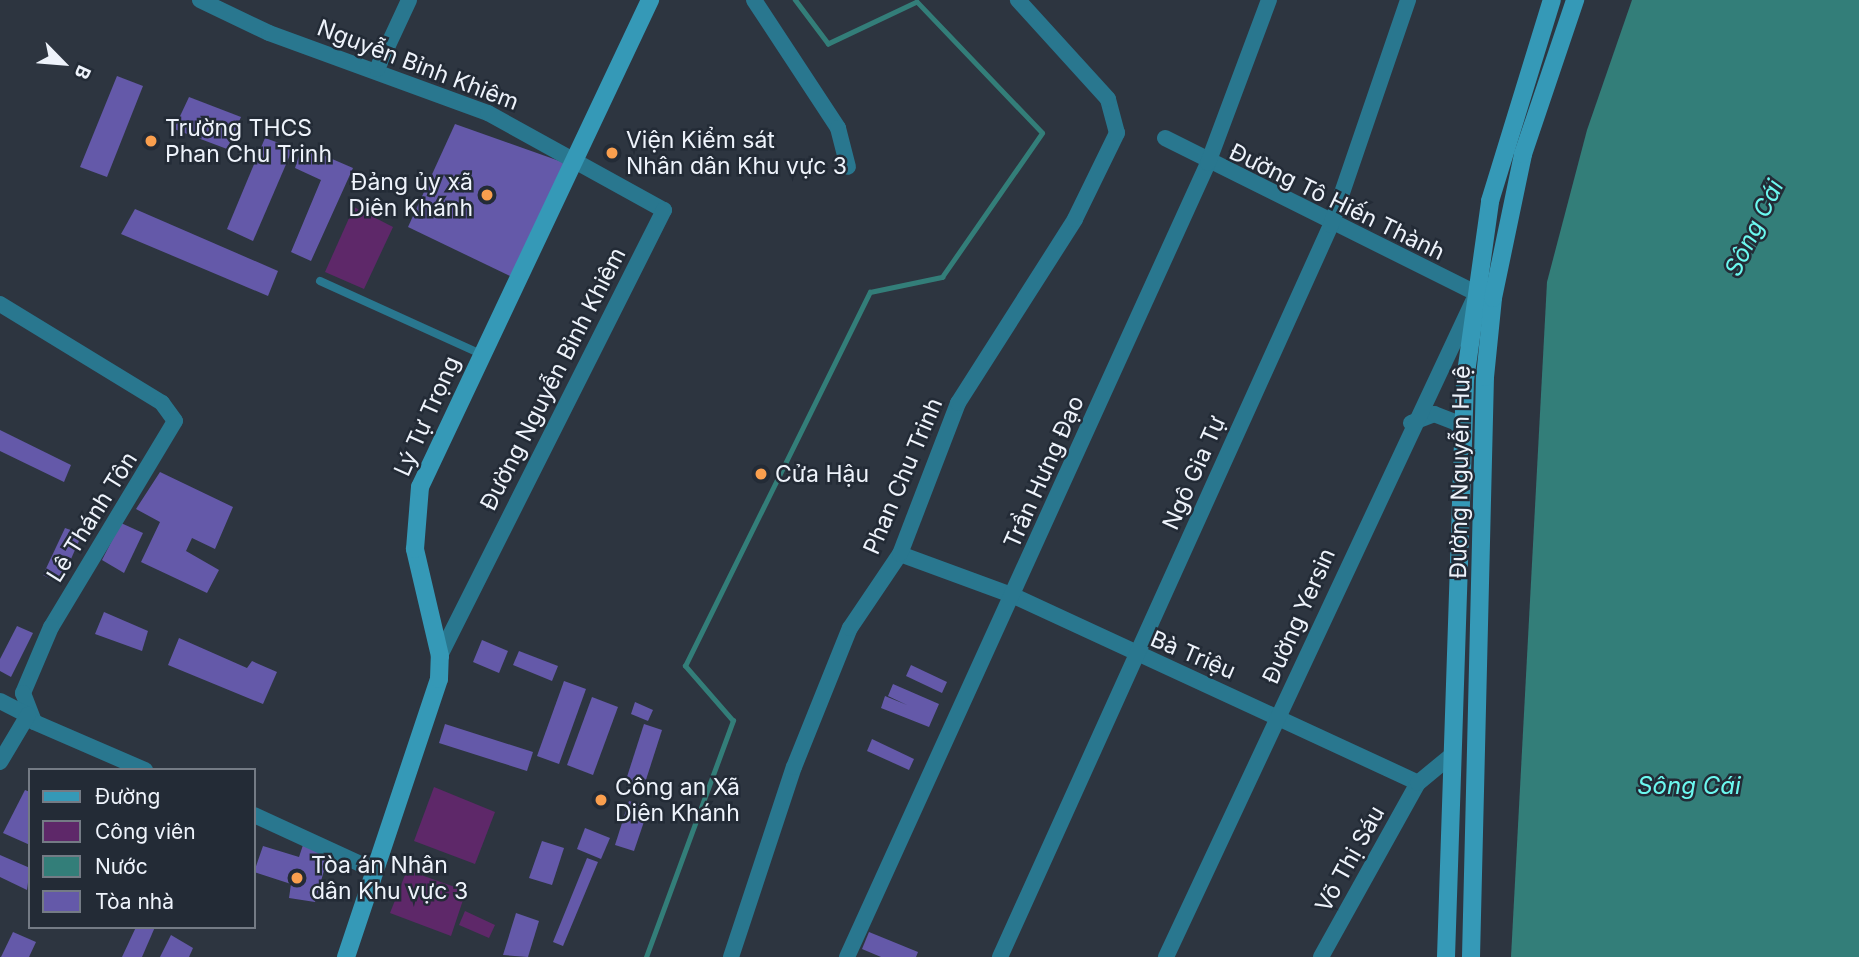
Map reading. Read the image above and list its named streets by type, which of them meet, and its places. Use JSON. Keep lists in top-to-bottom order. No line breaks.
{"streets":{"main road":["Lý Tự Trọng","Đường Nguyễn Huệ"],"street":["Nguyễn Bỉnh Khiêm","Đường Tô Hiến Thành","Đường Nguyễn Bỉnh Khiêm","Trần Hưng Đạo","Ngô Gia Tự","Phan Chu Trinh","Lê Thánh Tôn","Đường Yersin","Bà Triệu","Võ Thị Sáu"]},"crossings":[["Nguyễn Bỉnh Khiêm","Đường Nguyễn Bỉnh Khiêm"],["Nguyễn Bỉnh Khiêm","Lý Tự Trọng"],["Đường Tô Hiến Thành","Trần Hưng Đạo"],["Đường Tô Hiến Thành","Đường Nguyễn Huệ"],["Đường Tô Hiến Thành","Ngô Gia Tự"],["Đường Tô Hiến Thành","Đường Yersin"],["Đường Nguyễn Bỉnh Khiêm","Lý Tự Trọng"],["Trần Hưng Đạo","Bà Triệu"],["Đường Nguyễn Huệ","Đường Yersin"],["Ngô Gia Tự","Bà Triệu"],["Phan Chu Trinh","Bà Triệu"],["Đường Yersin","Bà Triệu"],["Bà Triệu","Võ Thị Sáu"]],"water":["Sông Cái"],"places":["Trường THCS Phan Chu Trinh","Viện Kiểm sát Nhân dân Khu vực 3","Đảng ủy xã Diên Khánh","Cửa Hậu","Công an Xã Diên Khánh","Tòa án Nhân dân Khu vực 3"],"legend":["Đường","Công viên","Nước","Tòa nhà"],"north":"bottom right"}
